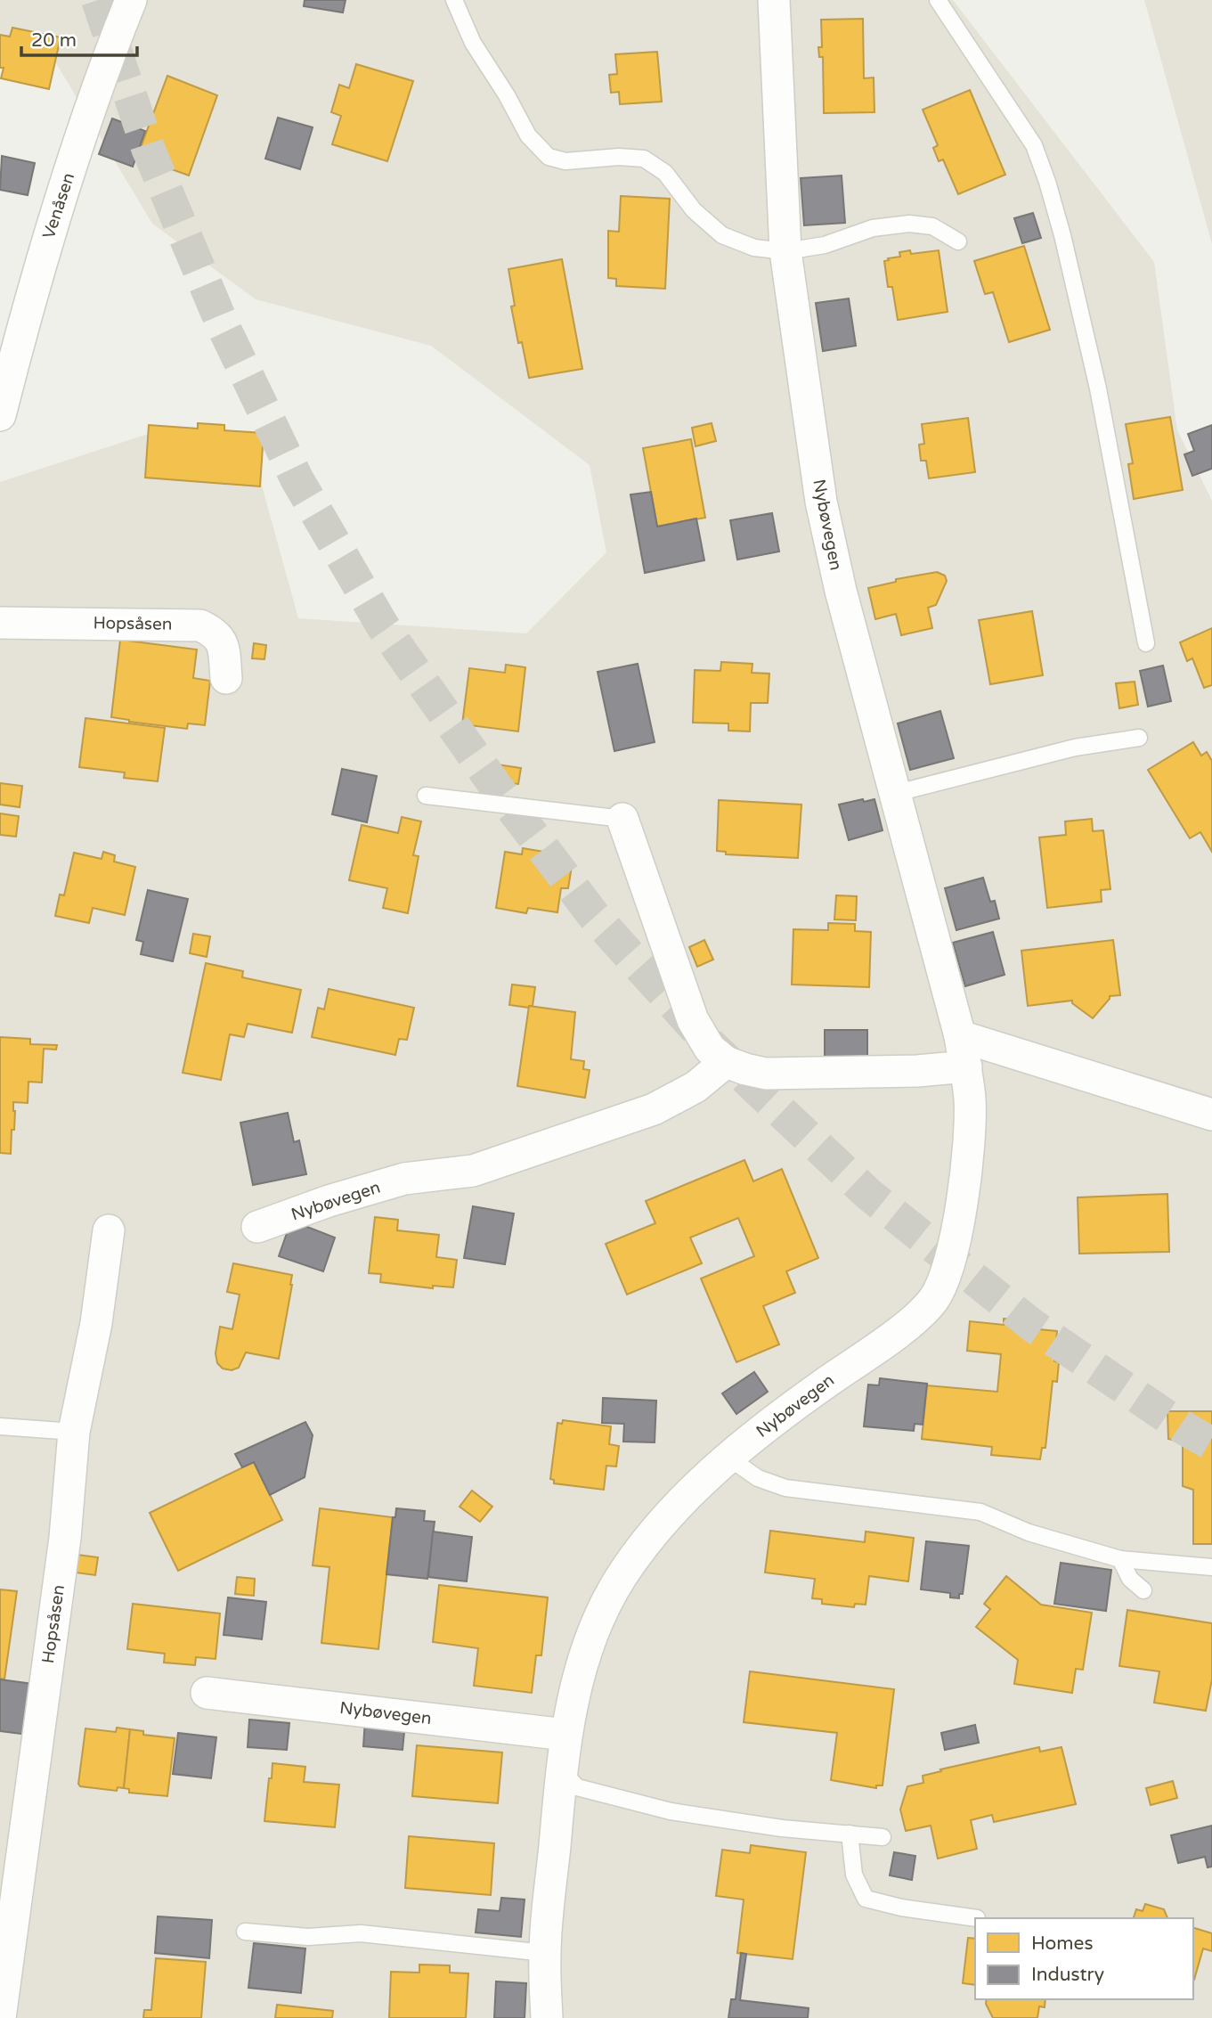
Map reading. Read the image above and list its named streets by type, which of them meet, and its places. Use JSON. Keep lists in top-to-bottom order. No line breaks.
{"streets":{"street":["Venåsen","Nybøvegen","Hopsåsen"]},"legend":["Homes","Industry"],"scale_bar":"20 m"}
